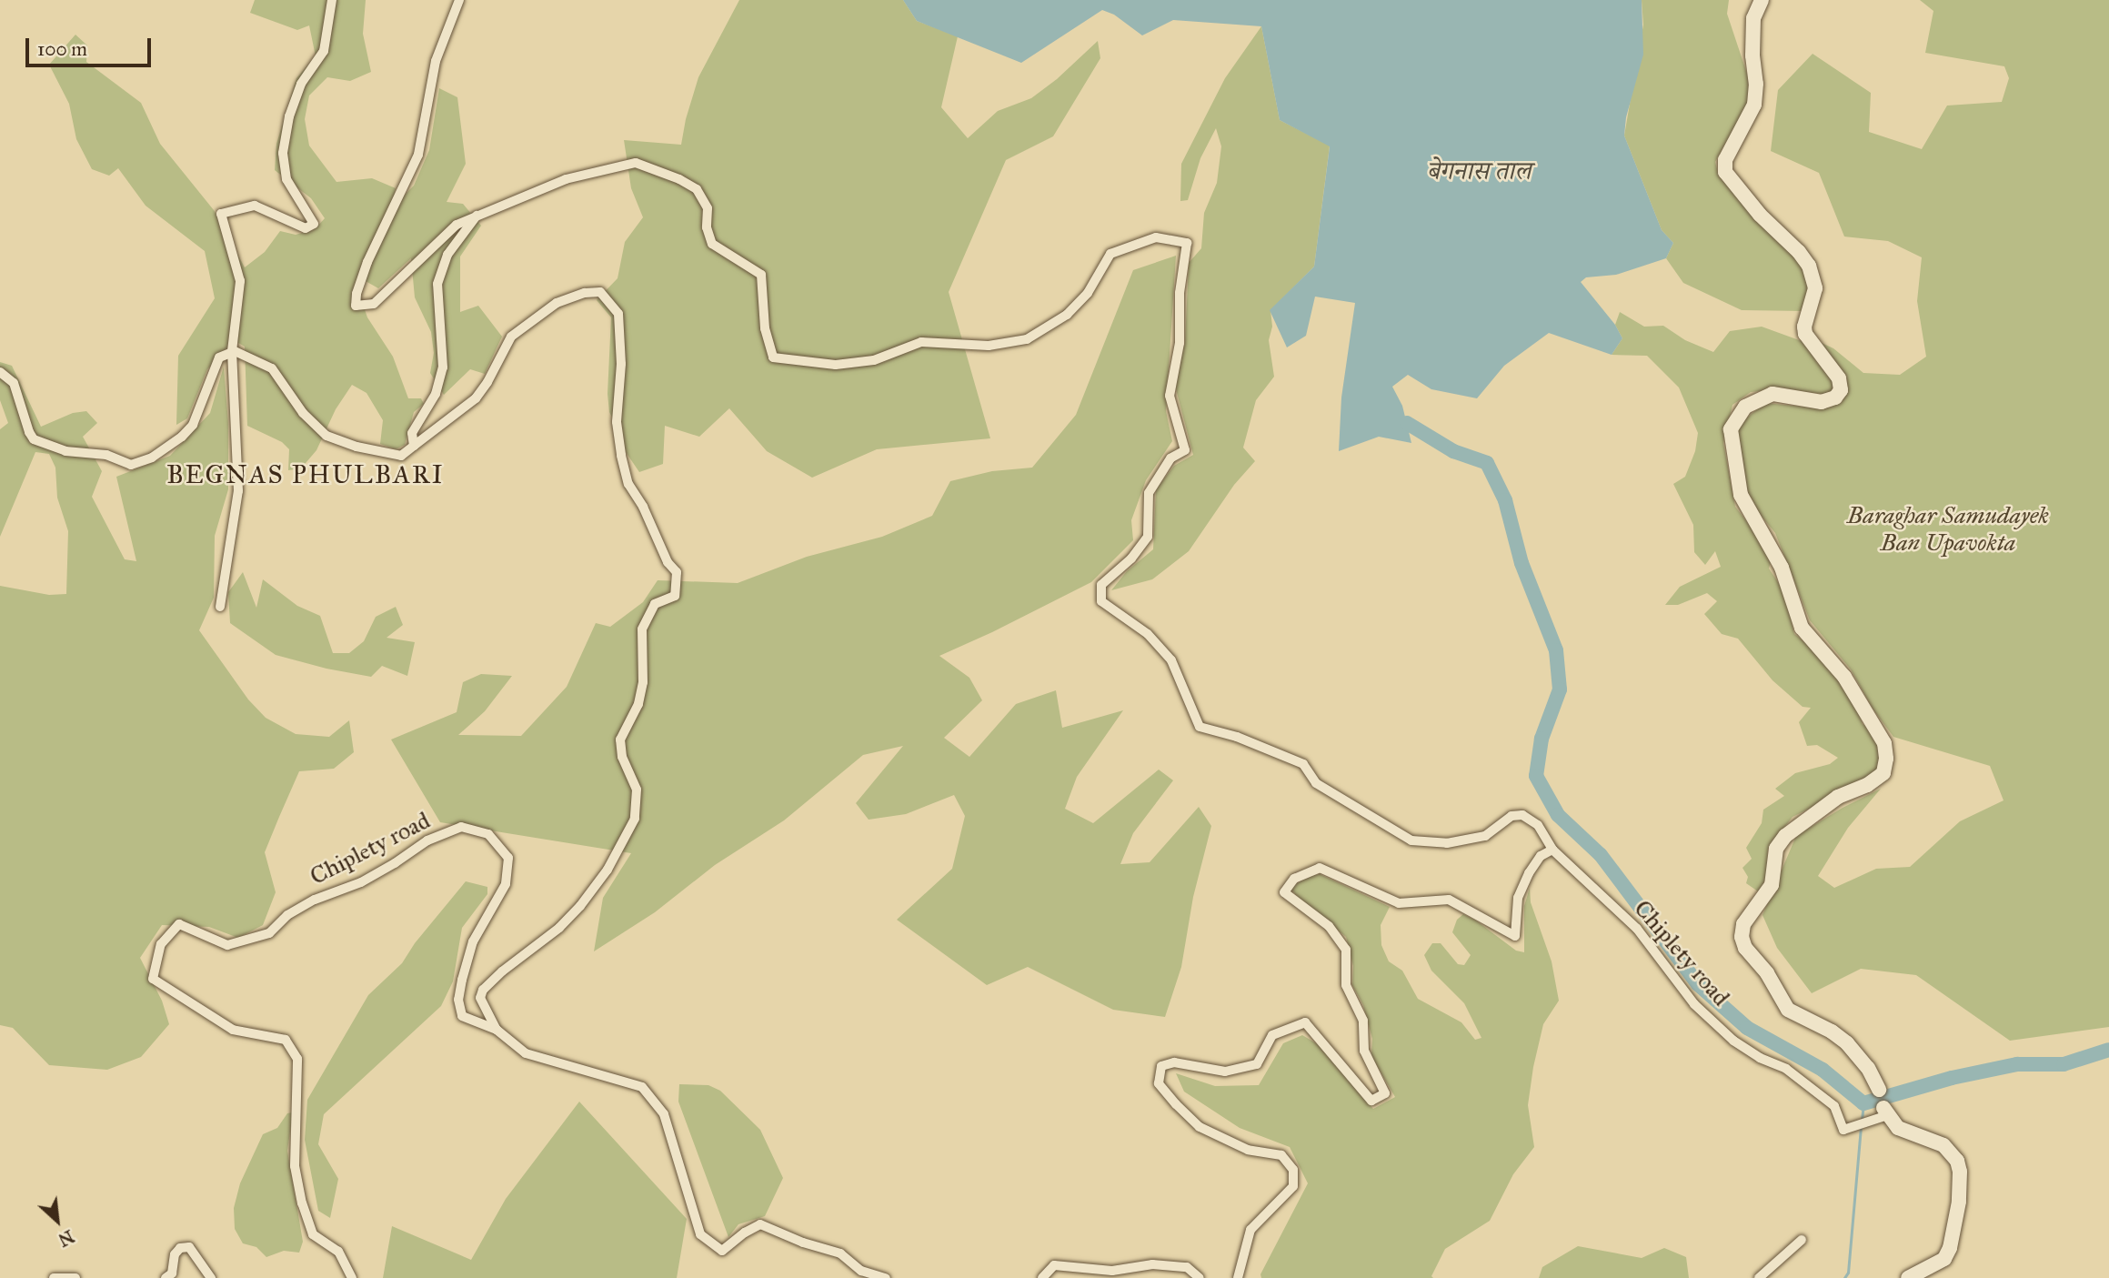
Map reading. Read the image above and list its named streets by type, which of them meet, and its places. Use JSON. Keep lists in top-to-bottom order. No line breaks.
{"streets":{"street":["Chiplety road"]},"districts":["BEGNAS PHULBARI"],"water":["बेगनास ताल"],"parks":["Baraghar Samudayek Ban Upavokta"],"scale_bar":"100 m","north":"bottom right"}
